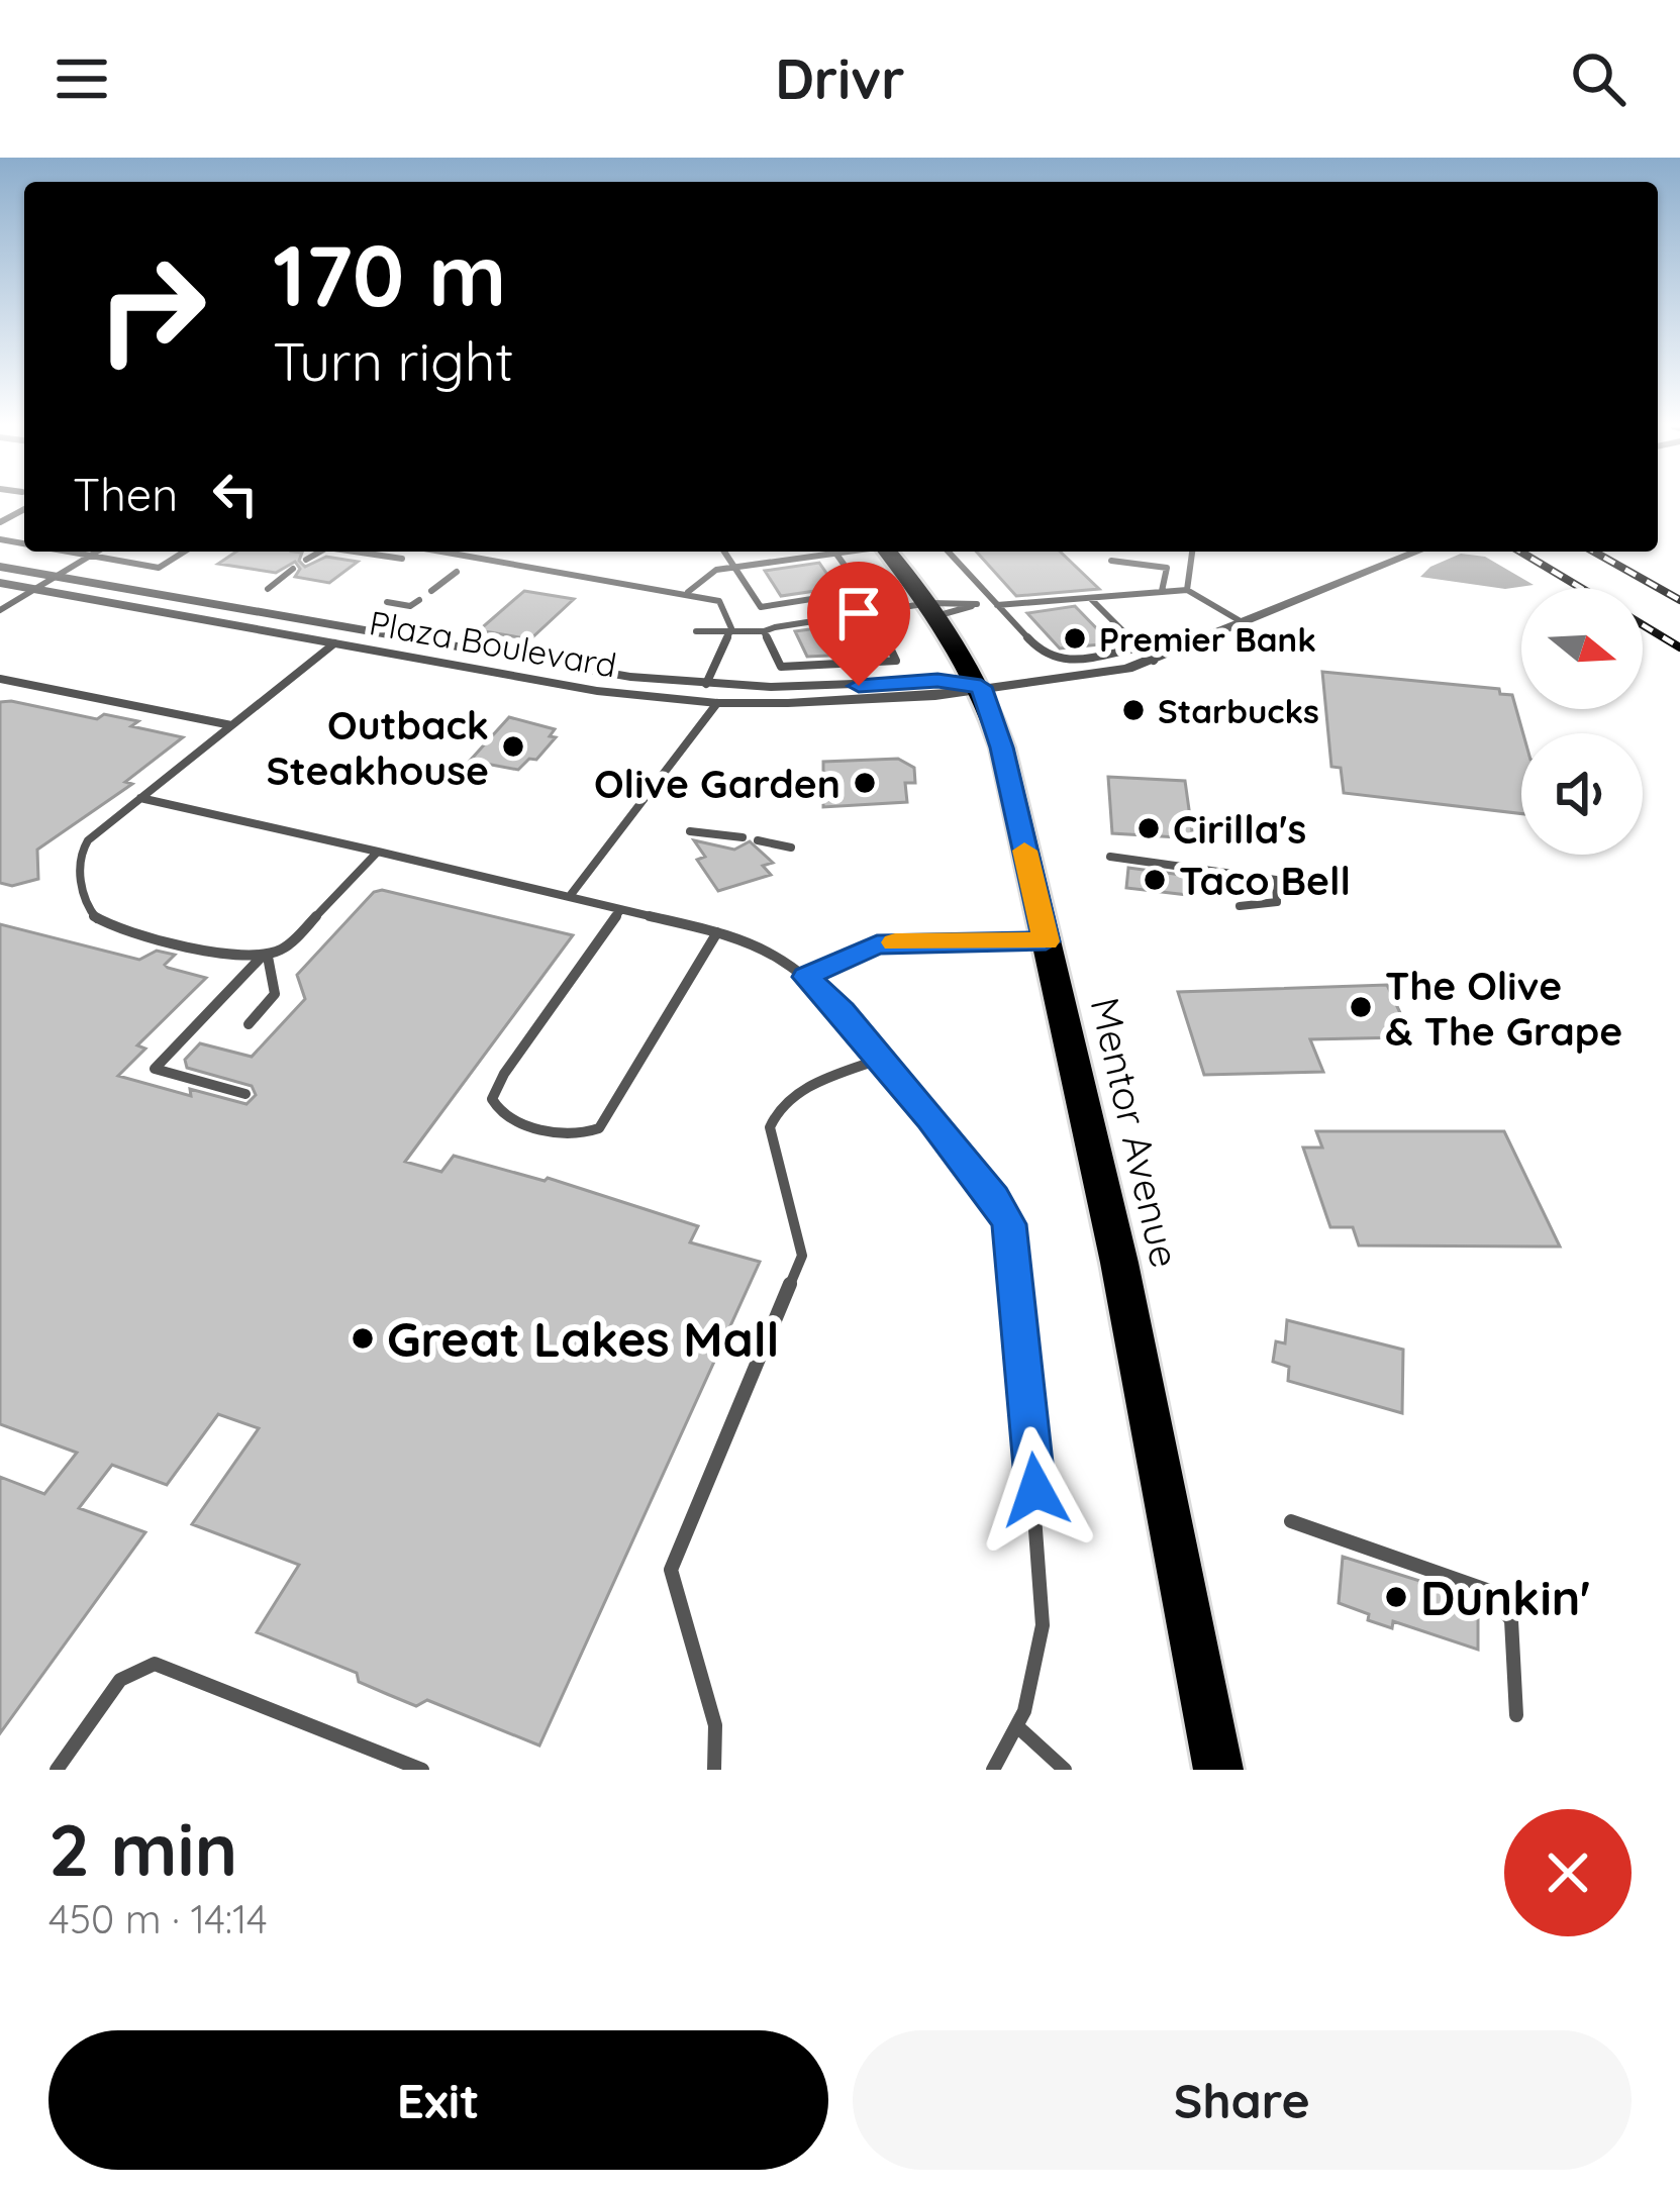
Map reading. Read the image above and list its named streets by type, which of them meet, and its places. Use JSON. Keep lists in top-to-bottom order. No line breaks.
{"streets":{"main road":["Mentor Avenue"],"street":["Plaza Boulevard"]},"crossings":[["Plaza Boulevard","Mentor Avenue"]],"places":["Premier Bank","Starbucks","Outback Steakhouse","Olive Garden","Cirilla's","Taco Bell","The Olive & The Grape","Great Lakes Mall","Dunkin'"],"north":"right","page":{"header":"Drivr","turn":["170 m","Turn right"],"then":"Then","heading":["2 min","450 m · 14:14"],"buttons":["Exit","Share"]}}
